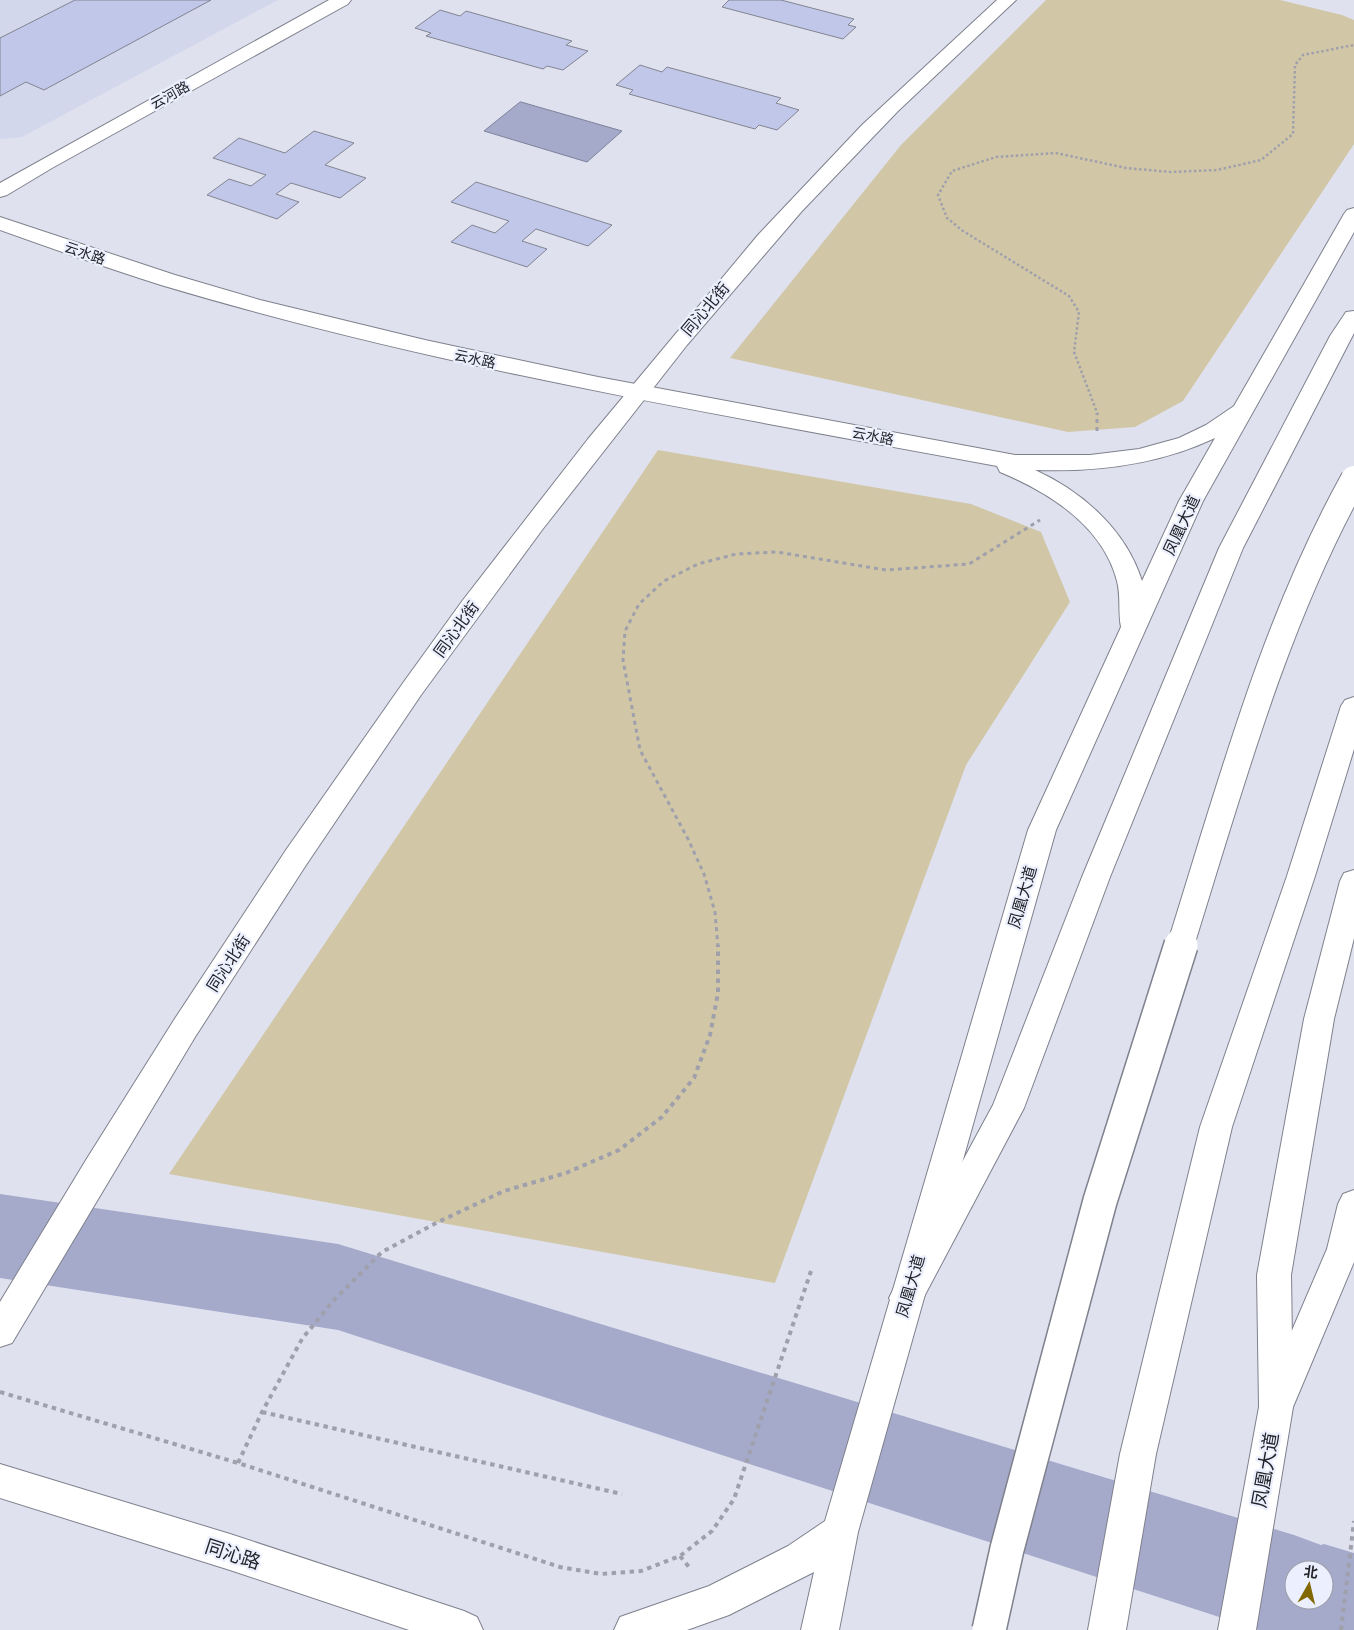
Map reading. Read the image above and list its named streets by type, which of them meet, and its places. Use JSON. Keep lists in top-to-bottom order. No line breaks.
{"streets":{"main road":["云河路","云水路","同沁北街","凤凰大道","同沁路"]},"crossings":[["云水路","同沁北街"]],"north":"top"}
